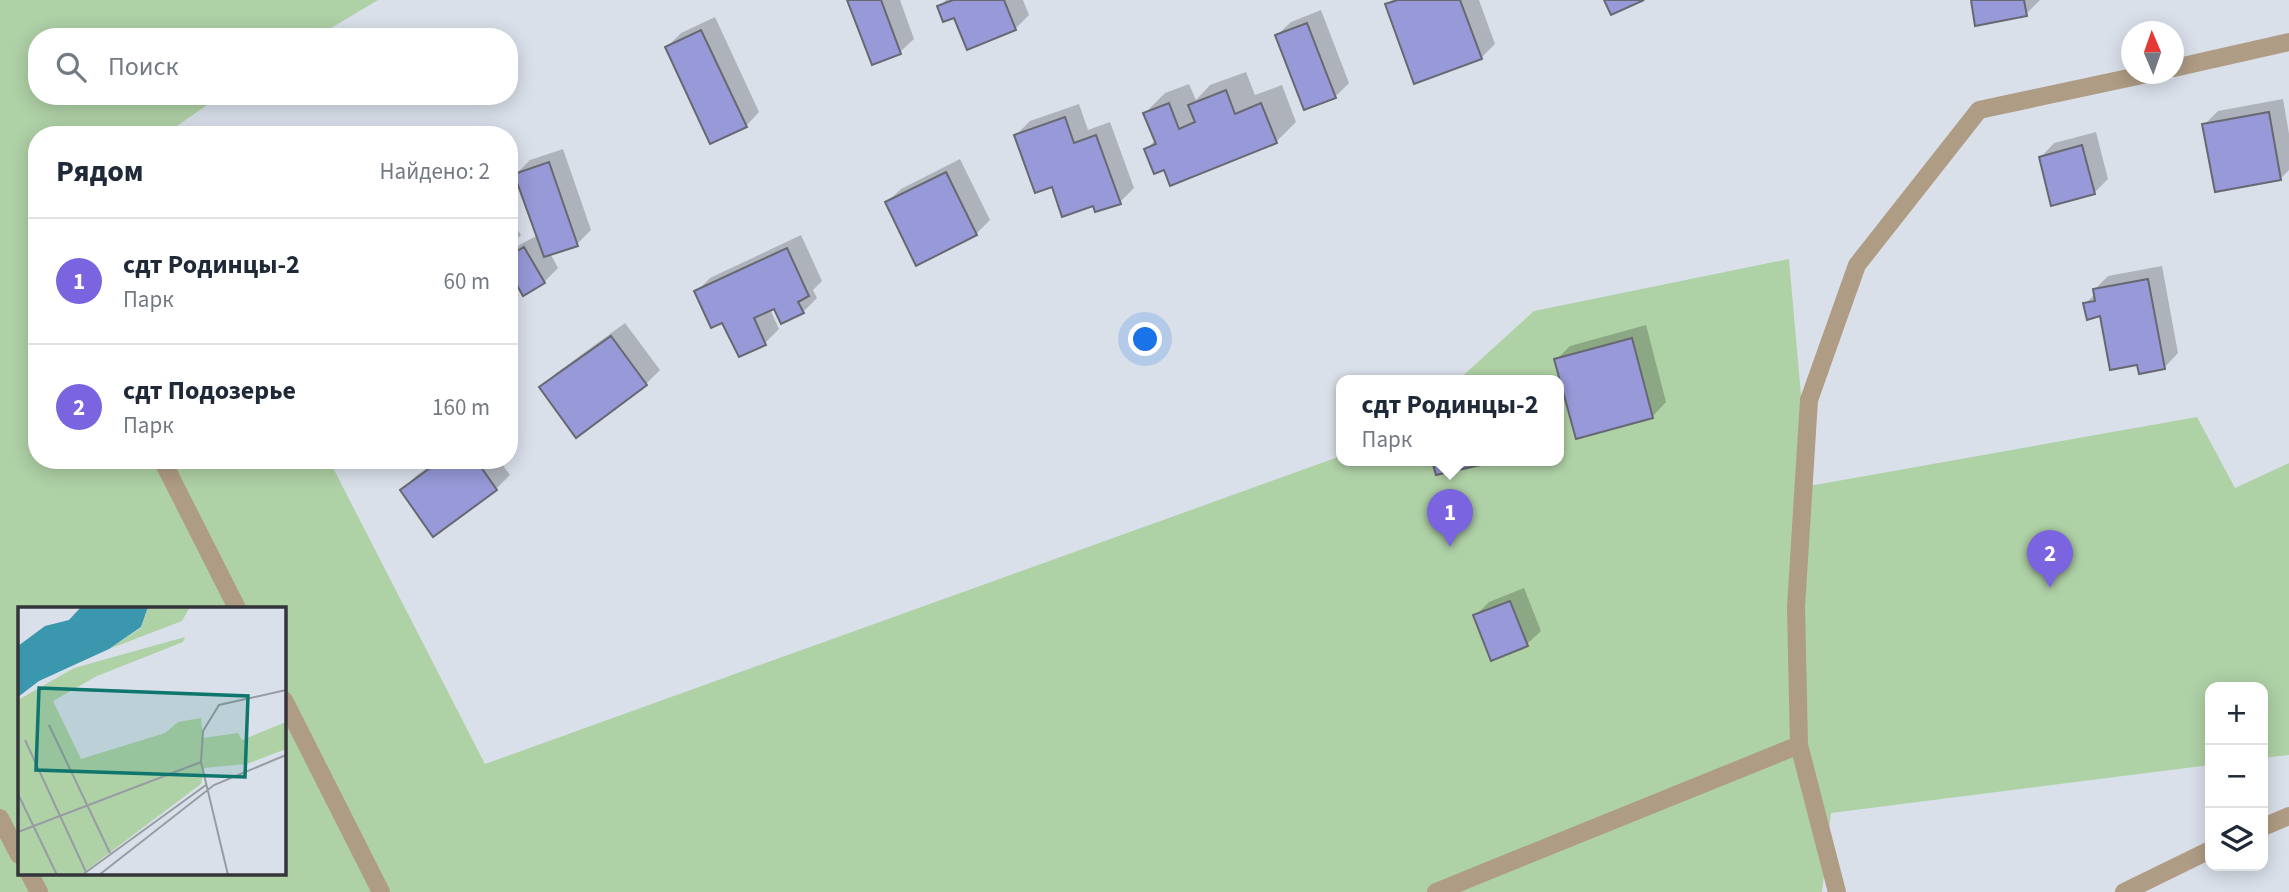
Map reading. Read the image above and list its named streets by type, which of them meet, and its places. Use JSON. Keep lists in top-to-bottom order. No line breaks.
{"north":"top","page":{"search":"Поиск","heading":["Рядом","Найдено: 2"],"list":[{"mark":"1","name":"сдт Родинцы-2","note":"Парк","value":"60 m"},{"mark":"2","name":"сдт Подозерье","note":"Парк","value":"160 m"}],"popup":["сдт Родинцы-2","Парк"],"pins":["1","2"],"map_buttons":["+","−"]}}
